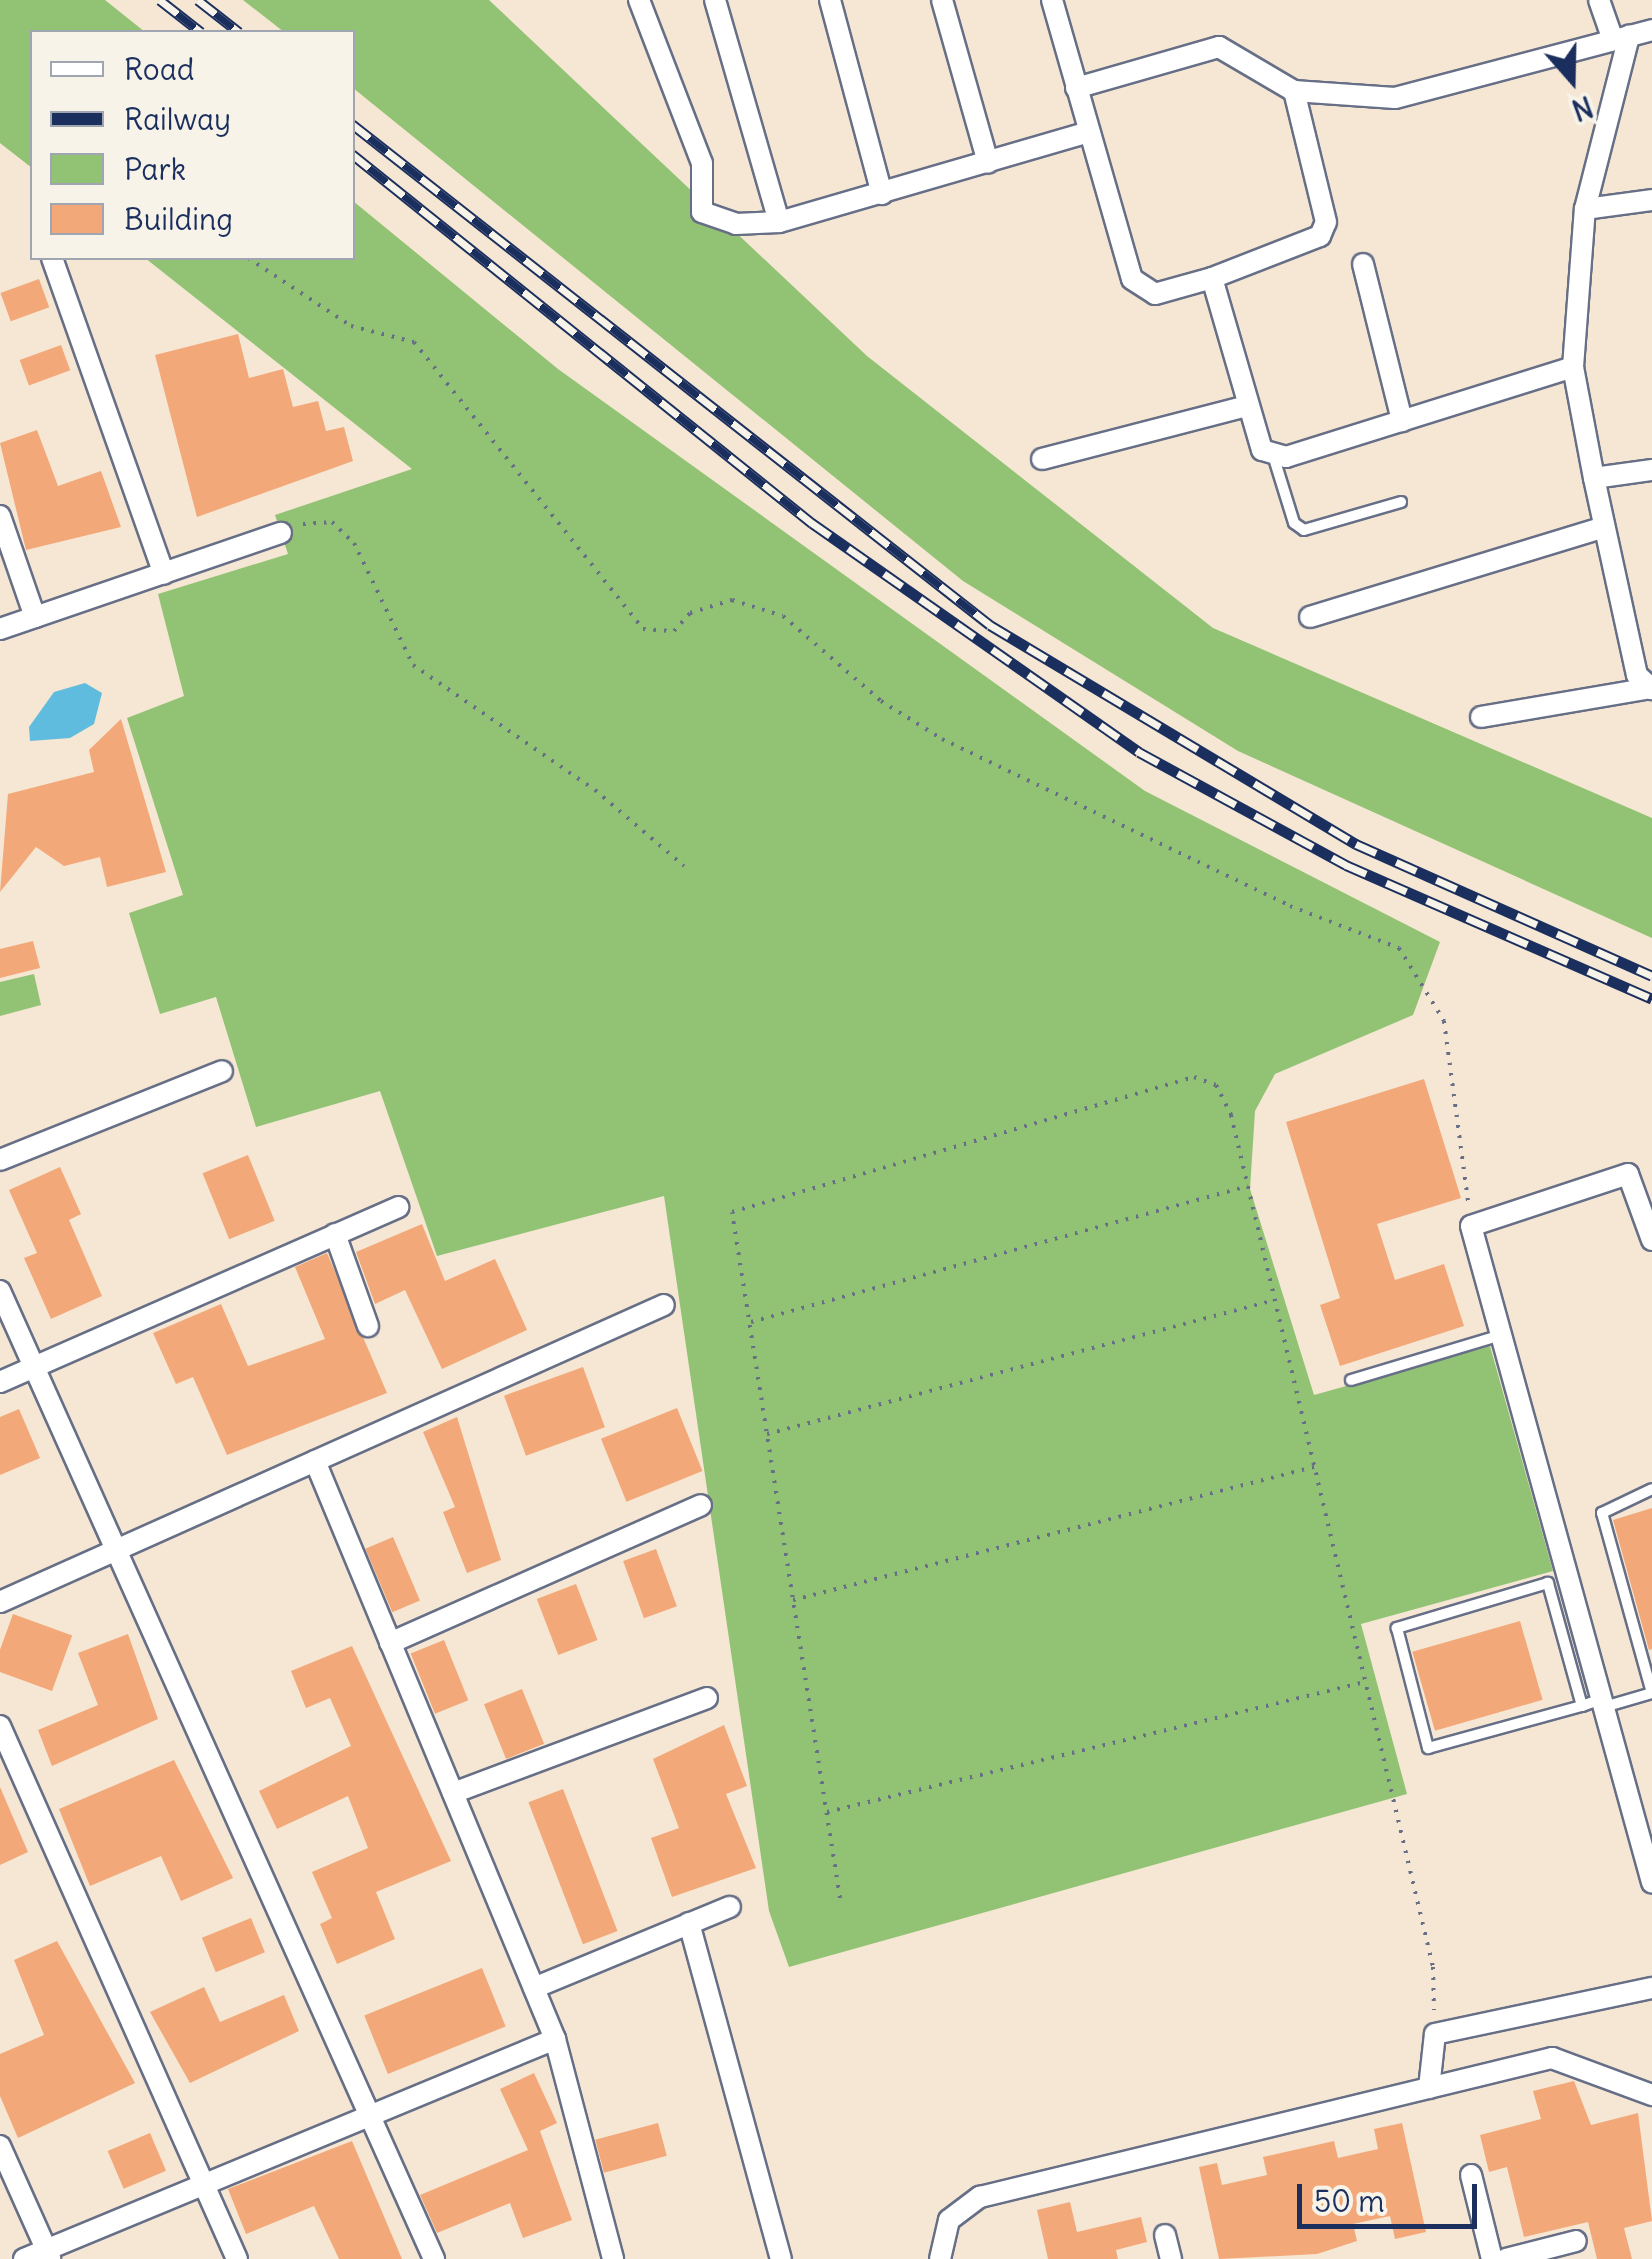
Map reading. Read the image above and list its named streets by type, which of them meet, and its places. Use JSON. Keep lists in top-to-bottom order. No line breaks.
{"legend":["Road","Railway","Park","Building"],"scale_bar":"50 m","north":"bottom"}
